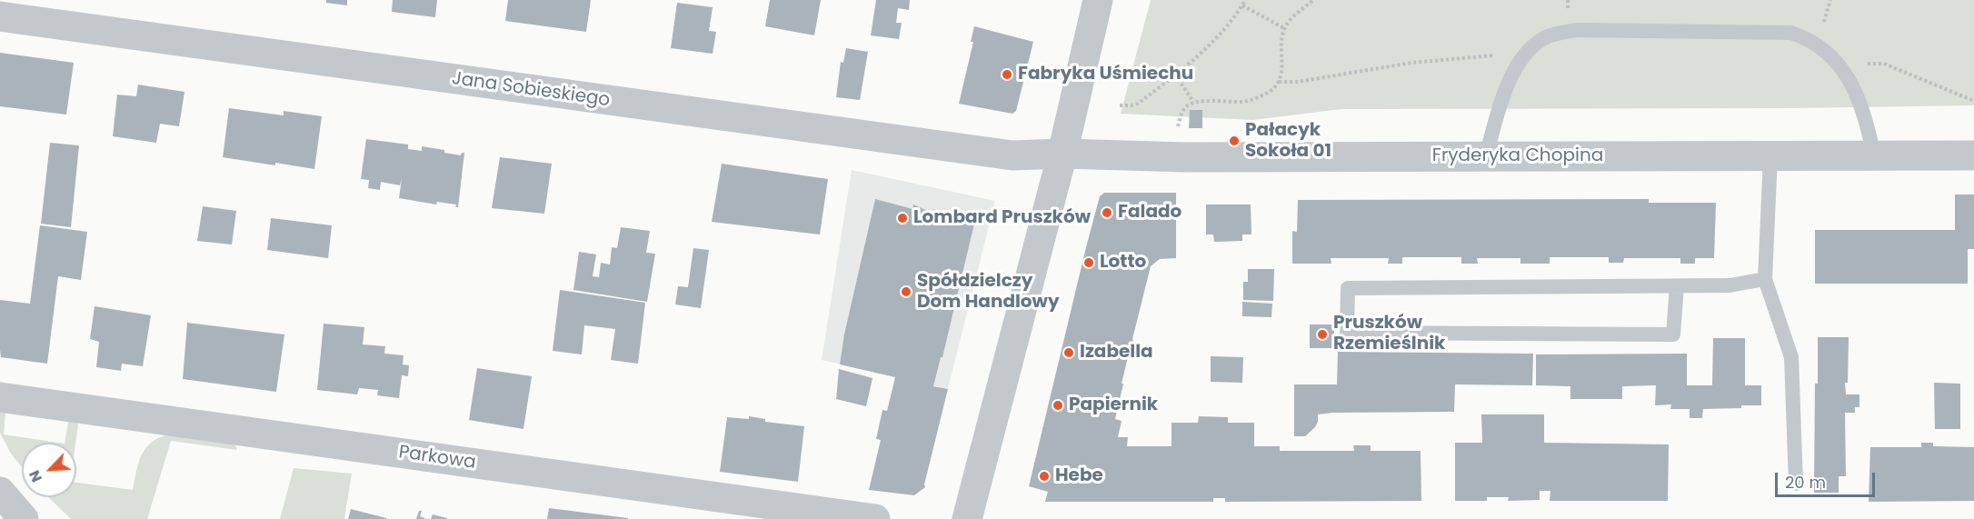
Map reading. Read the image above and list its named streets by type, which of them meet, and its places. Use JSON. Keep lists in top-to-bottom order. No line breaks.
{"streets":{"street":["Jana Sobieskiego","Fryderyka Chopina","Parkowa"]},"crossings":[["Jana Sobieskiego","Fryderyka Chopina"]],"places":["Fabryka Uśmiechu","Pałacyk Sokoła 01","Falado","Lombard Pruszków","Lotto","Spółdzielczy Dom Handlowy","Pruszków Rzemieślnik","Izabella","Papiernik","Hebe"],"scale_bar":"20 m","north":"bottom left"}
